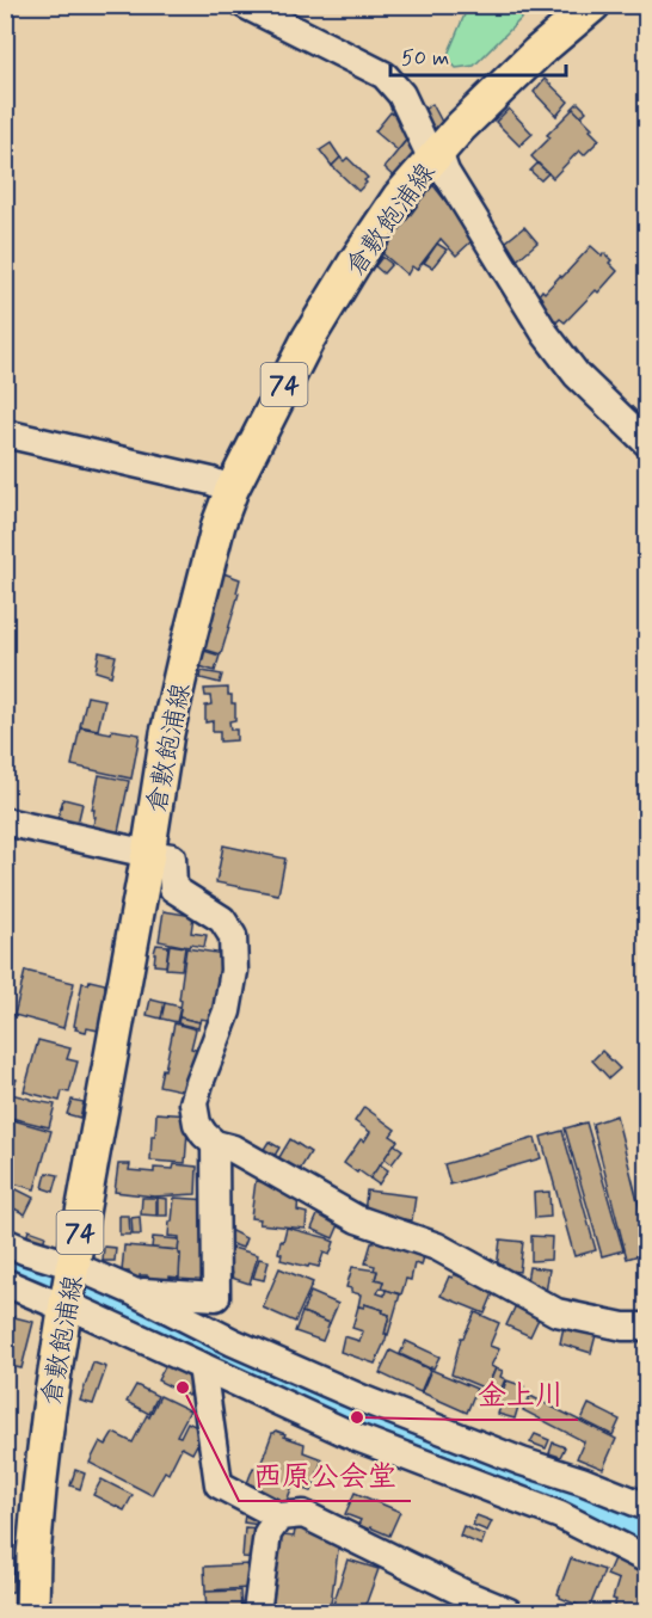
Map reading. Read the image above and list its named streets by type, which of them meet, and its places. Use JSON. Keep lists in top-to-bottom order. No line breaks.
{"streets":{"main road":["倉敷飽浦線","74"]},"places":["西原公会堂","金上川"],"scale_bar":"50 m"}
